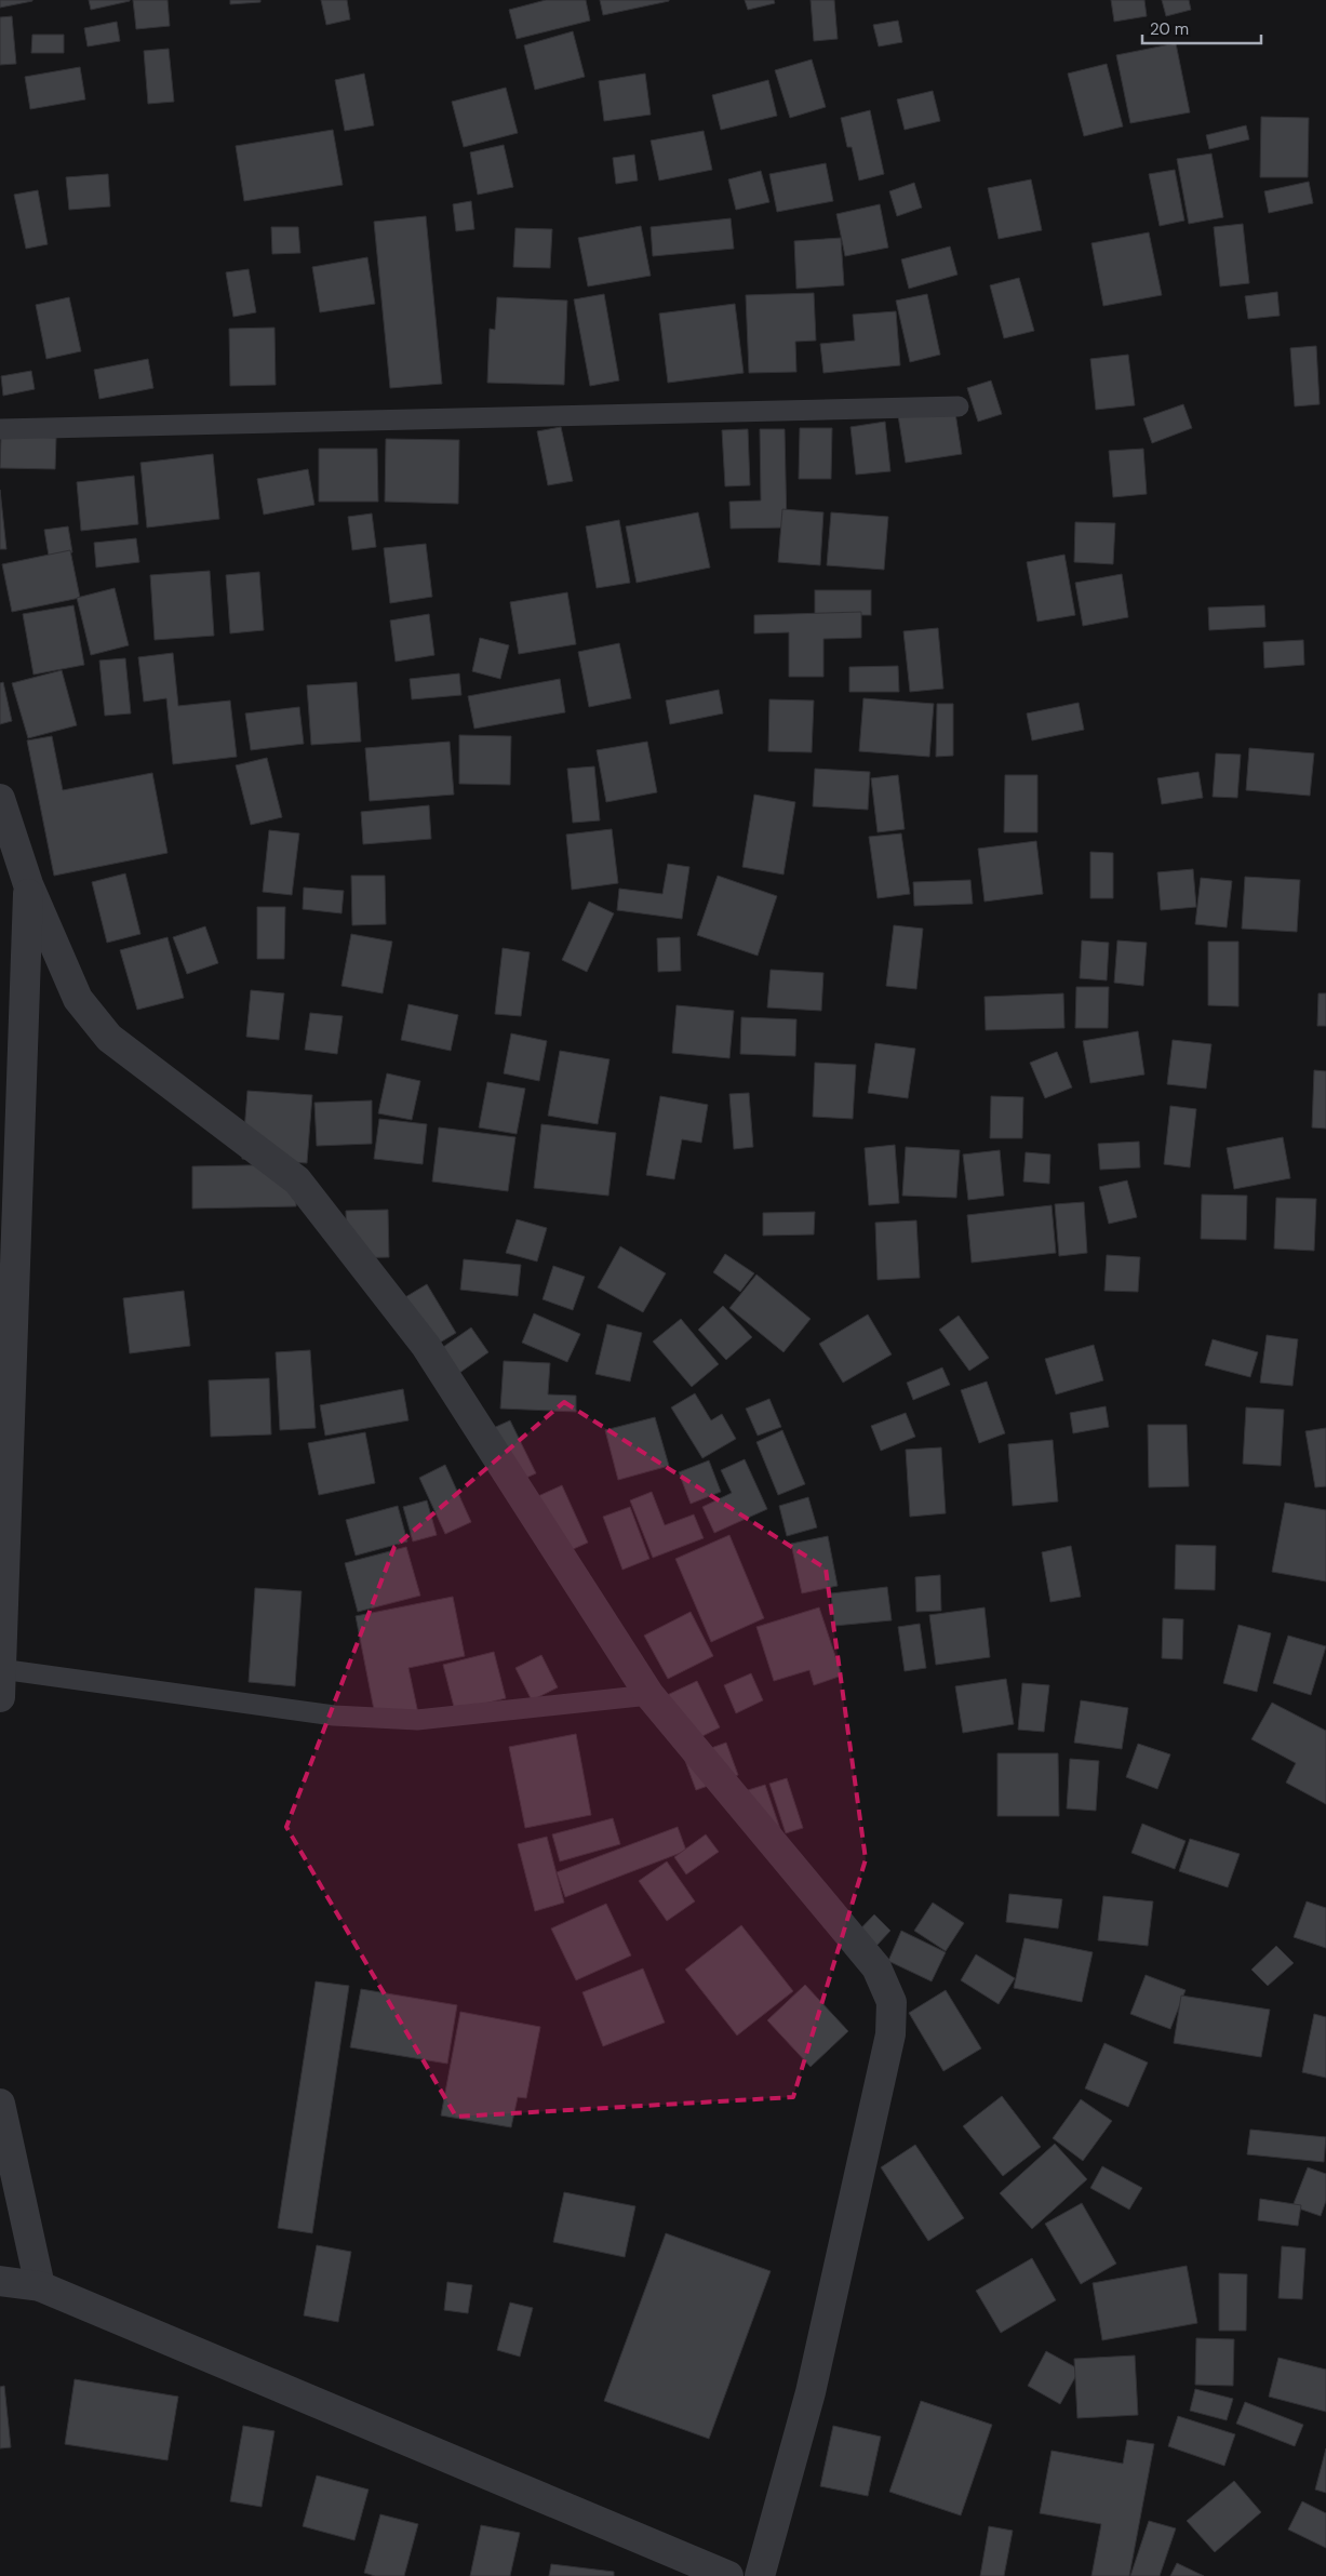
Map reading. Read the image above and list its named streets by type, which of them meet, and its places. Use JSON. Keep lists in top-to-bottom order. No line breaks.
{"scale_bar":"20 m"}
